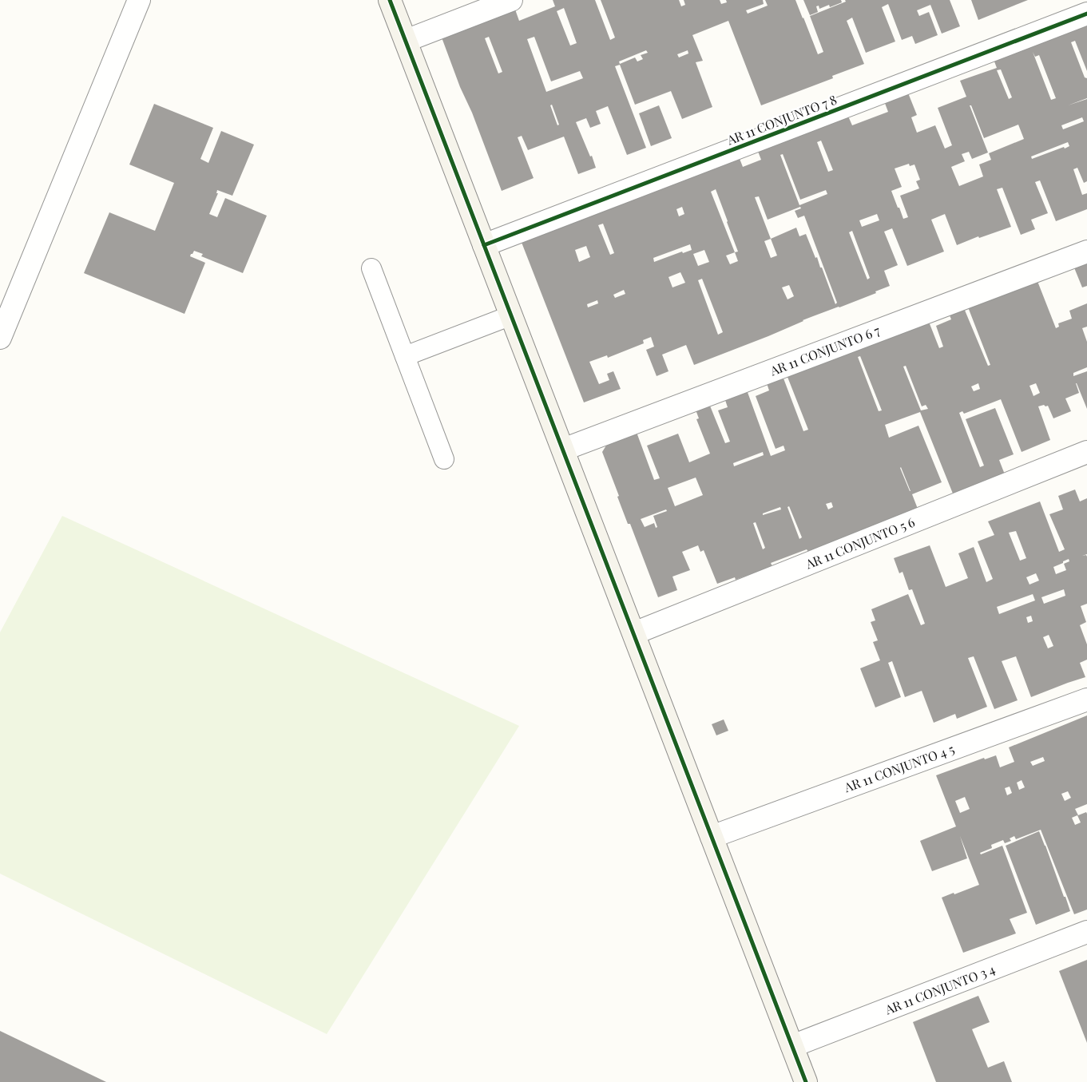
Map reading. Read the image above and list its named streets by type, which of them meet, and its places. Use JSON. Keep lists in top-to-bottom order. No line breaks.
{"streets":{"street":["AR 11 CONJUNTO 7 8","AR 11 CONJUNTO 6 7","AR 11 CONJUNTO 5 6","AR 11 CONJUNTO 4 5","AR 11 CONJUNTO 3 4"]}}
